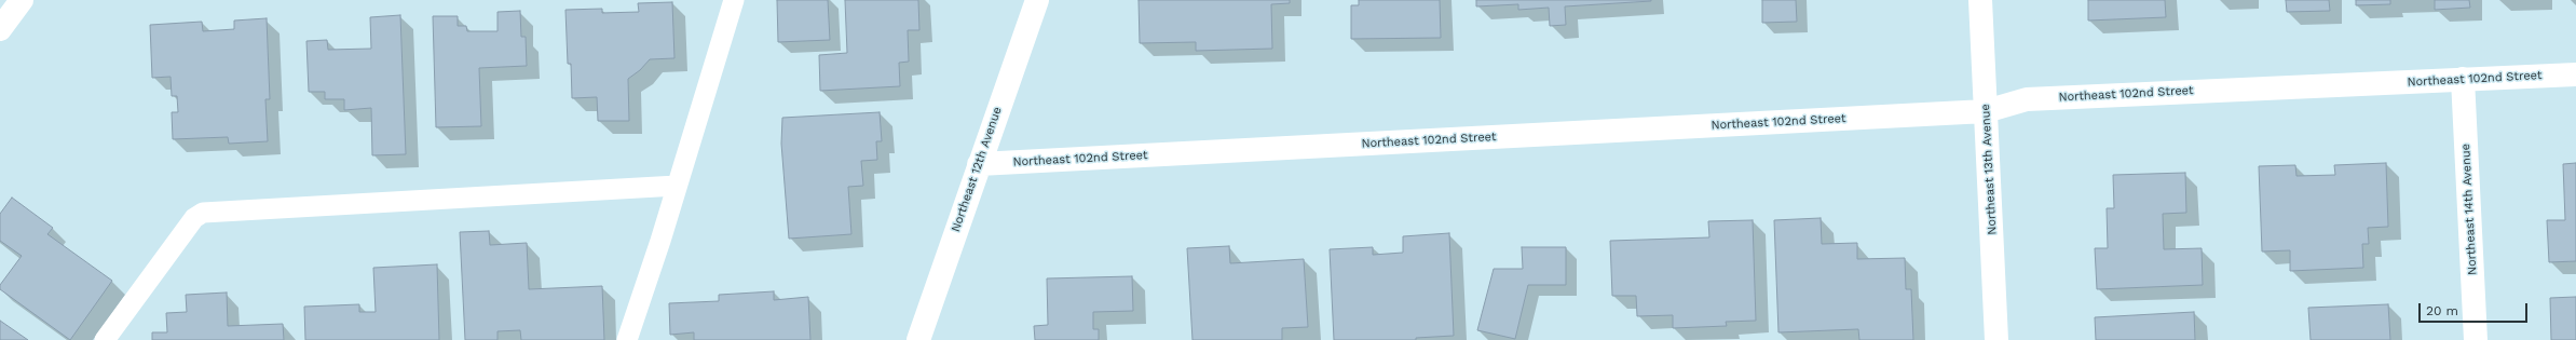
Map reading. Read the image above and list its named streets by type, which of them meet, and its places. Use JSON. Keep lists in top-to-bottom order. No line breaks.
{"streets":{"street":["Northeast 102nd Street","Northeast 12th Avenue","Northeast 13th Avenue","Northeast 14th Avenue"]},"crossings":[["Northeast 102nd Street","Northeast 12th Avenue"],["Northeast 102nd Street","Northeast 13th Avenue"],["Northeast 102nd Street","Northeast 14th Avenue"]],"scale_bar":"20 m"}
